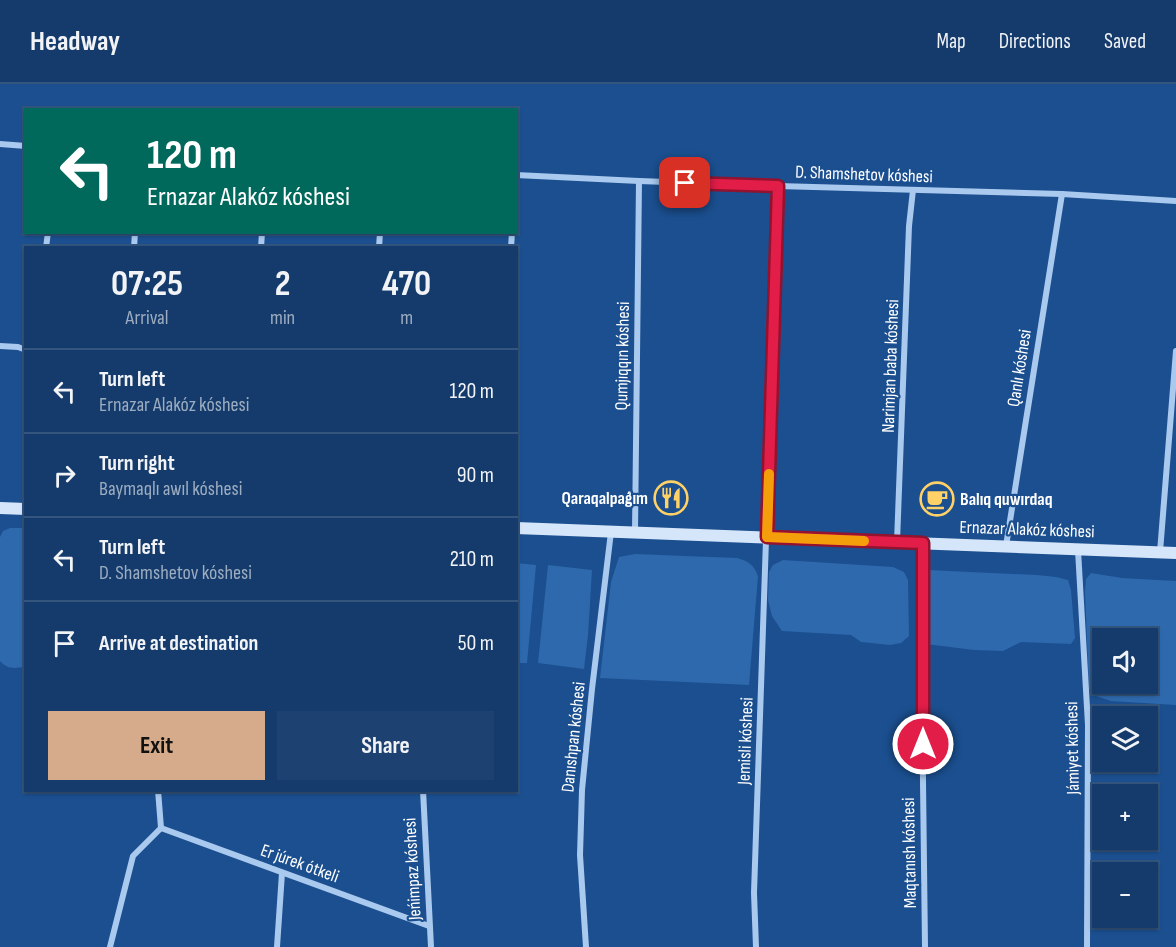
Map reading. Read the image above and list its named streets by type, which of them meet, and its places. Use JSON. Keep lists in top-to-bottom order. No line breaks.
{"streets":{"main road":["Ernazar Alakóz kóshesi"],"street":["D. Shamshetov kóshesi","Qumjıqqın kóshesi","Narimjan baba kóshesi","Qanlı kóshesi","Danıshpan kóshesi","Jemisli kóshesi","Jámiyet kóshesi","Maqtanısh kóshesi","Er júrek ótkeli","Jeńimpaz kóshesi"]},"crossings":[["D. Shamshetov kóshesi","Qumjıqqın kóshesi"],["D. Shamshetov kóshesi","Narimjan baba kóshesi"],["D. Shamshetov kóshesi","Qanlı kóshesi"],["D. Shamshetov kóshesi","Jemisli kóshesi"],["Qumjıqqın kóshesi","Ernazar Alakóz kóshesi"],["Narimjan baba kóshesi","Ernazar Alakóz kóshesi"],["Qanlı kóshesi","Ernazar Alakóz kóshesi"],["Ernazar Alakóz kóshesi","Danıshpan kóshesi"],["Ernazar Alakóz kóshesi","Jemisli kóshesi"],["Ernazar Alakóz kóshesi","Jámiyet kóshesi"],["Ernazar Alakóz kóshesi","Maqtanısh kóshesi"],["Er júrek ótkeli","Jeńimpaz kóshesi"]],"places":{"restaurant":["Qaraqalpaǵım"],"cafe":["Balıq quwırdaq"]},"page":{"header":"Headway","nav":["Map","Directions","Saved"],"turn":["120 m","Ernazar Alakóz kóshesi"],"eta":["07:25","Arrival","2","min","470","m"],"list":[{"name":"Turn left","note":"Ernazar Alakóz kóshesi","value":"120 m"},{"name":"Turn right","note":"Baymaqlı awıl kóshesi","value":"90 m"},{"name":"Turn left","note":"D. Shamshetov kóshesi","value":"210 m"},{"name":"Arrive at destination","value":"50 m"}],"map_buttons":["+","−"],"buttons":["Exit","Share"]}}
